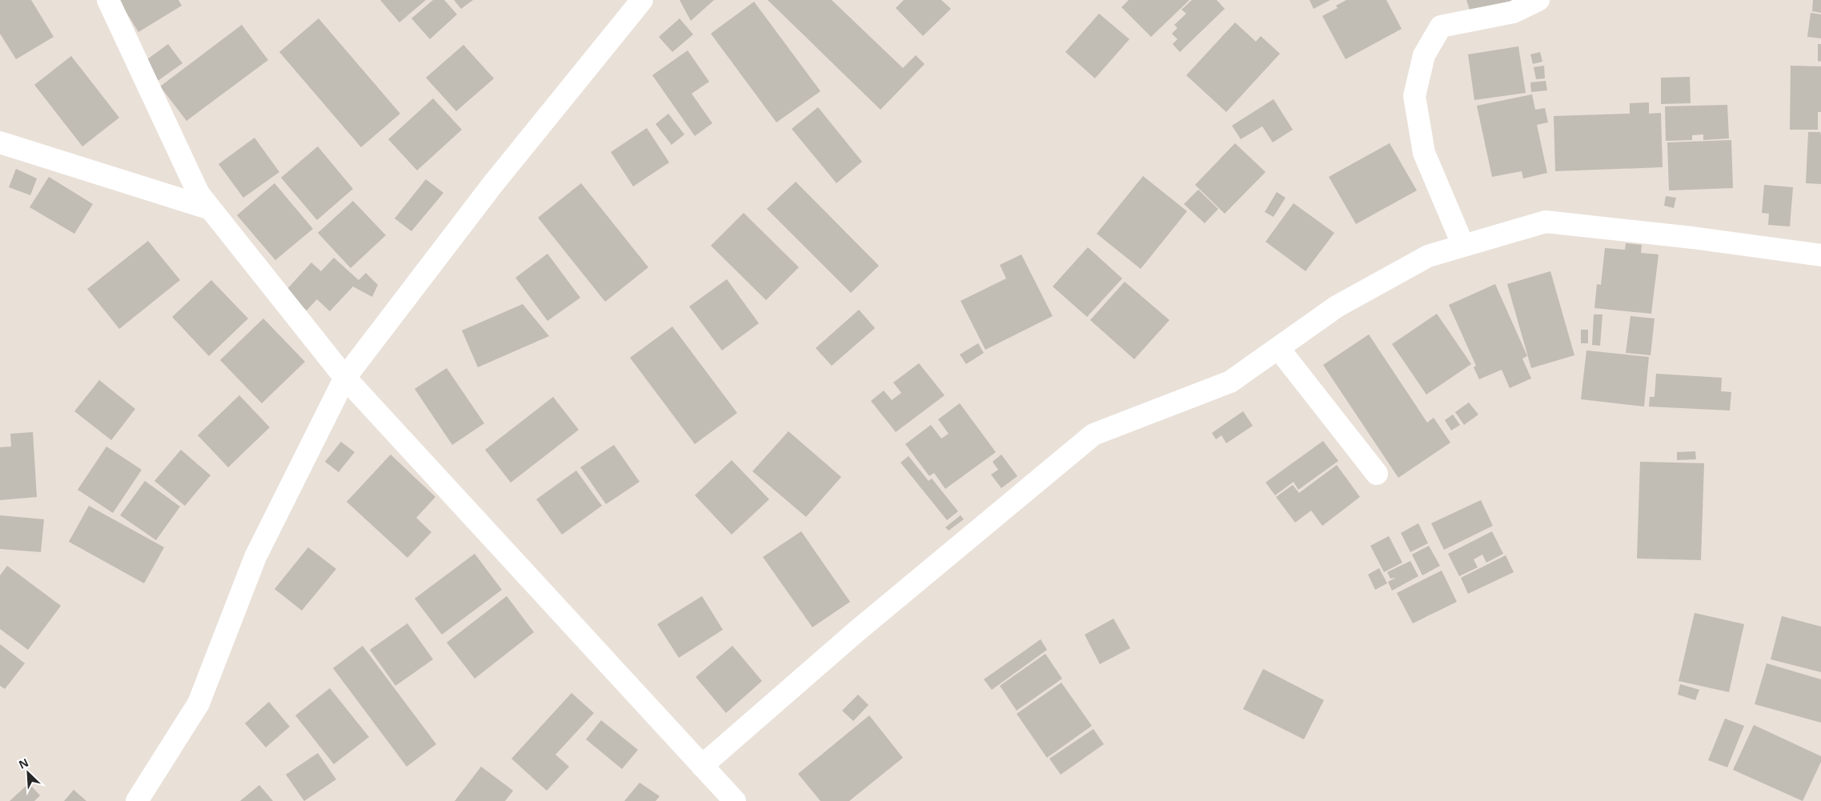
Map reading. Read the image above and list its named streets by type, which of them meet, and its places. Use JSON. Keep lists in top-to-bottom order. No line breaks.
{"north":"top left"}
